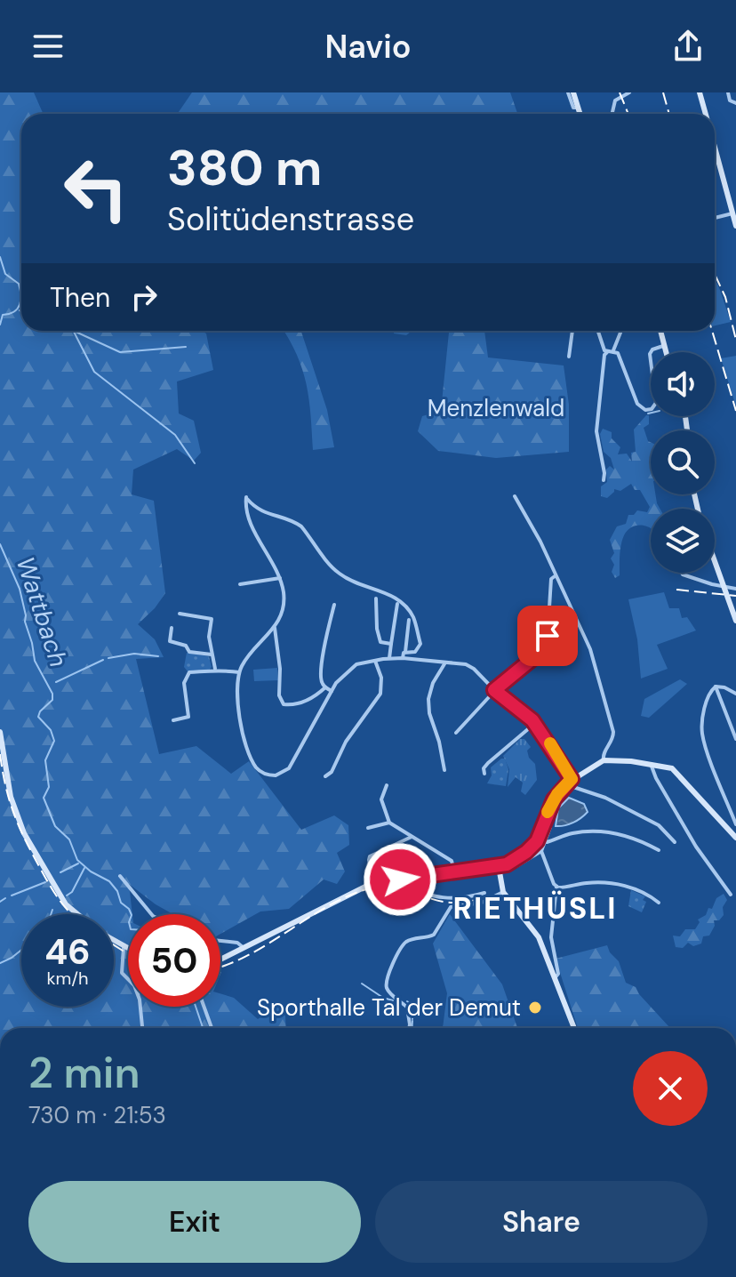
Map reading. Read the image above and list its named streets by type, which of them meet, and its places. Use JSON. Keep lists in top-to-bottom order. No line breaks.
{"districts":["RIETHÜSLI"],"water":["Wattbach"],"parks":["Menzlenwald"],"places":["Sporthalle Tal der Demut"],"page":{"header":"Navio","turn":["380 m","Solitüdenstrasse"],"then":"Then","speed":"46 km/h","limit":"50","heading":["2 min","730 m · 21:53"],"buttons":["Exit","Share"]}}
